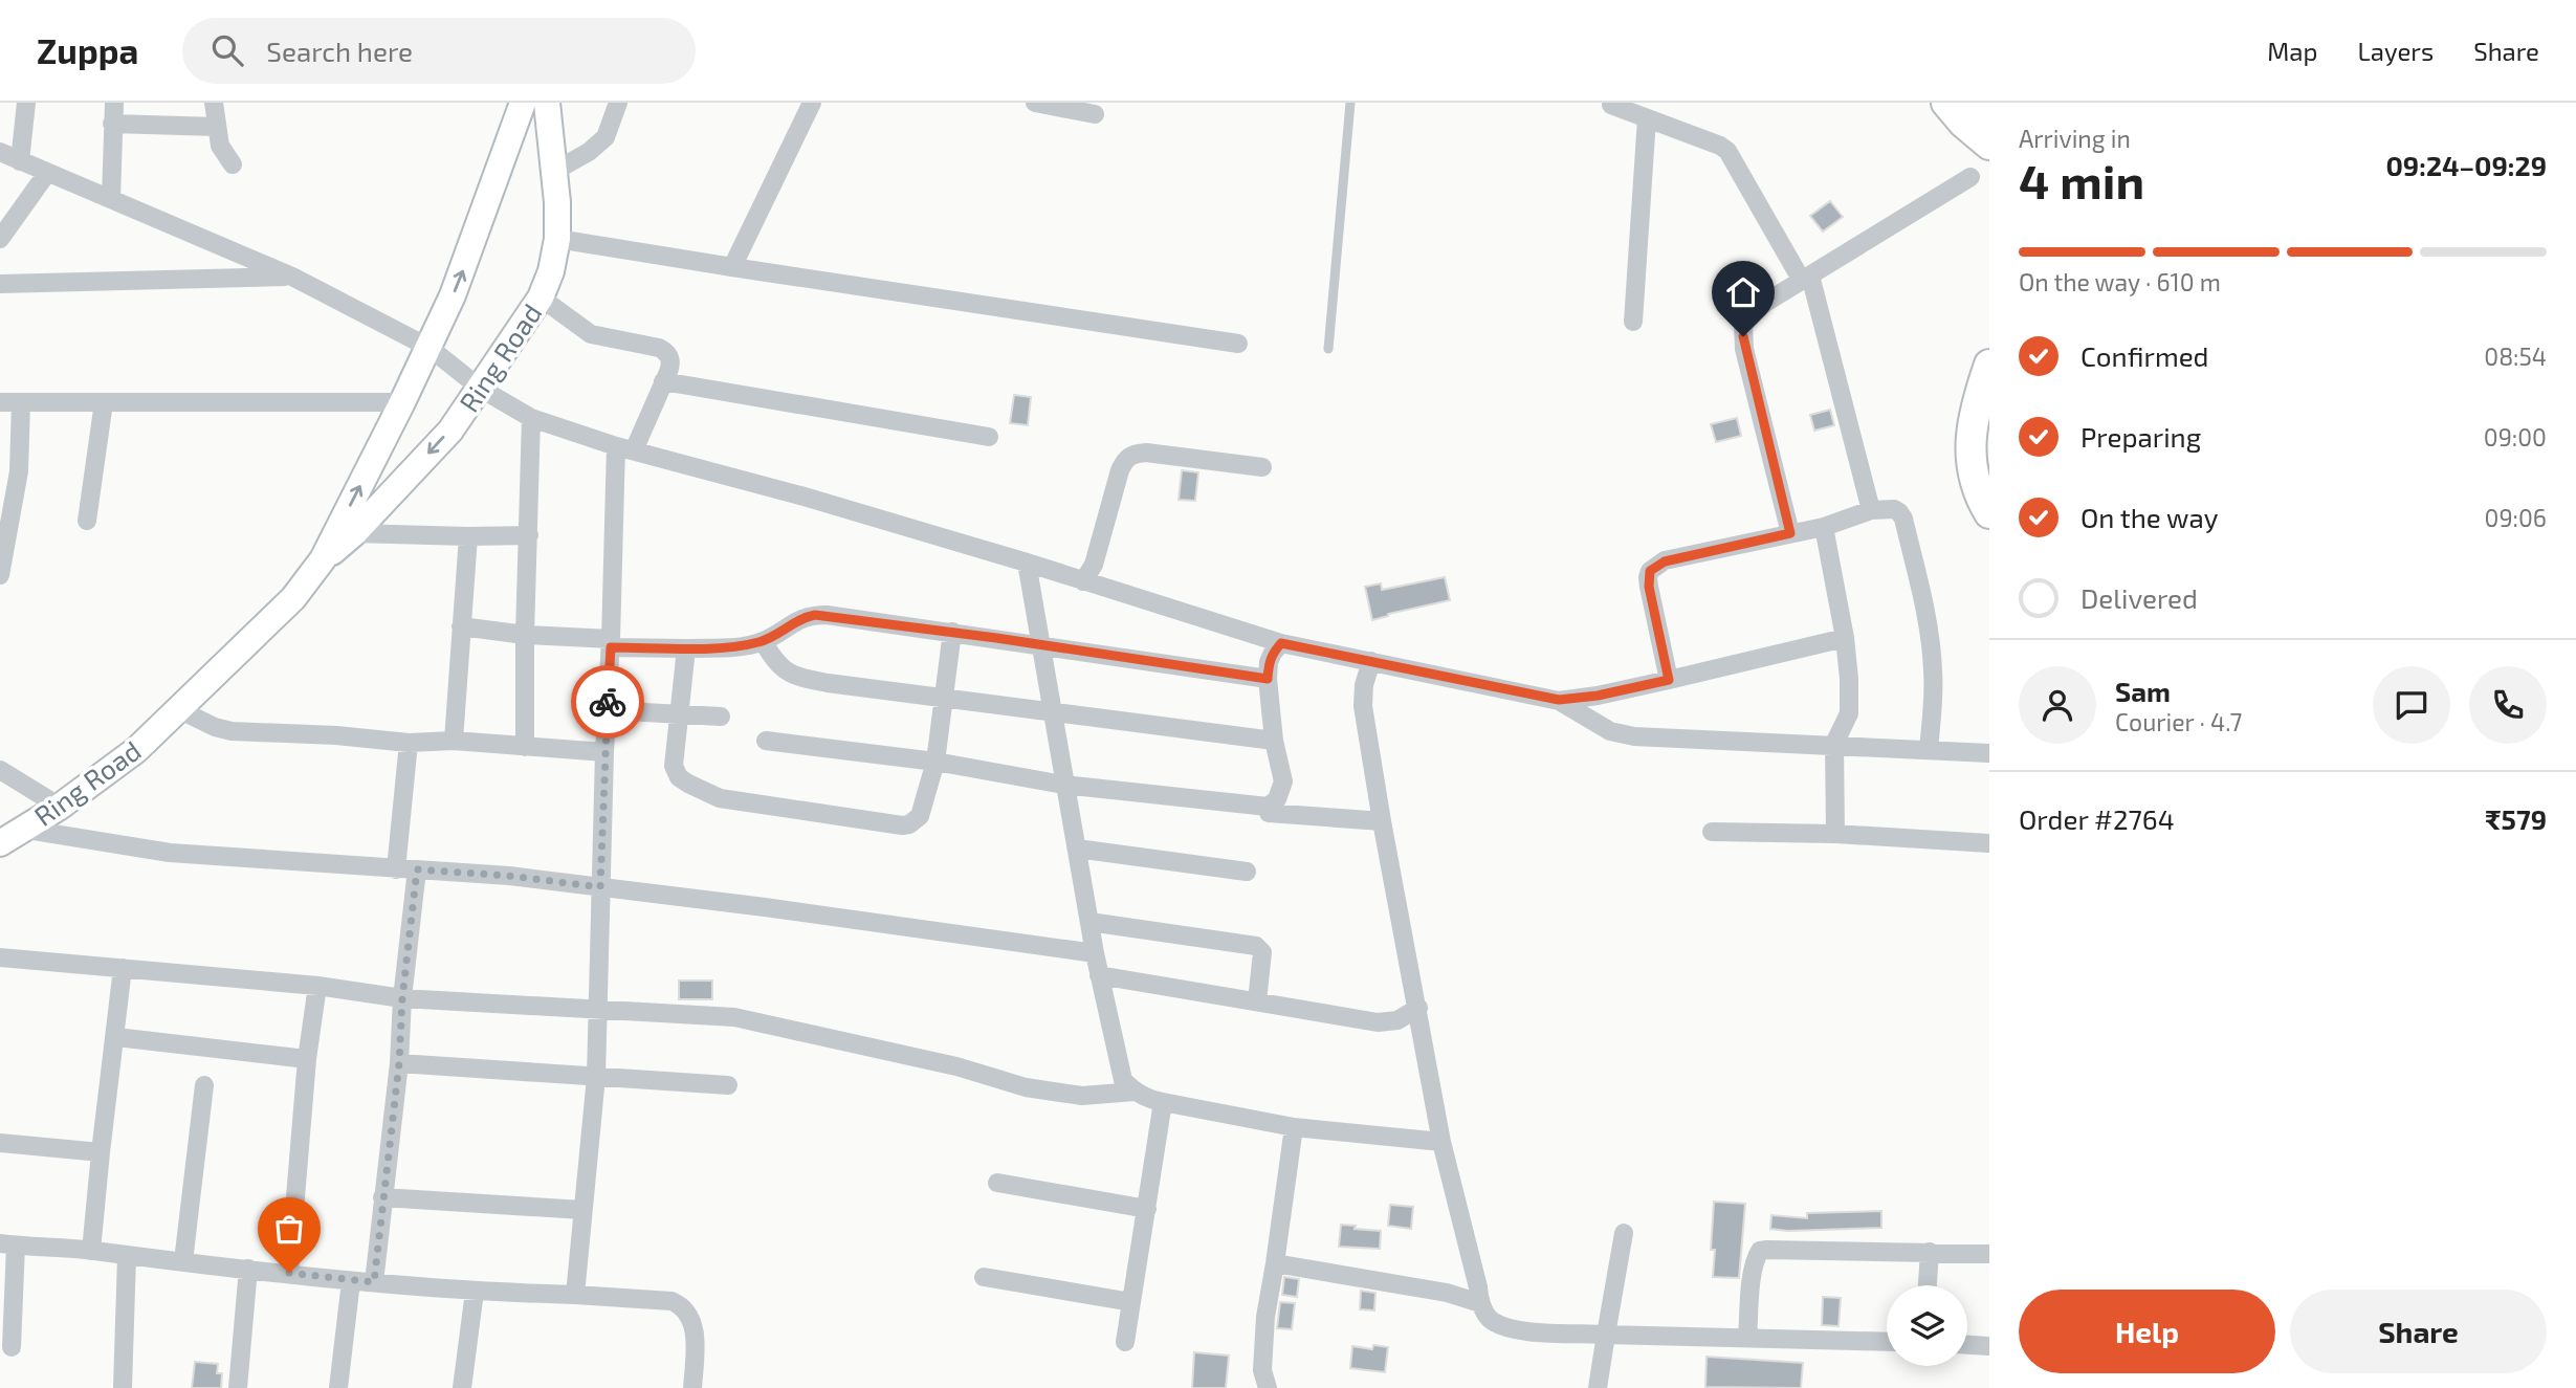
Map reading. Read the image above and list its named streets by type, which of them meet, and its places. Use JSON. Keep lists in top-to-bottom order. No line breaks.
{"streets":{"main road":["Ring Road"]},"page":{"header":"Zuppa","search":"Search here","nav":["Map","Layers","Share"],"heading":["4 min","Arriving in","09:24–09:29"],"panel":["Sam","Courier · 4.7","Order #2764","₹579"],"bar":"On the way · 610 m","list":[["Confirmed","08:54"],["Preparing","09:00"],["On the way","09:06"],"Delivered"],"buttons":["Help","Share"]}}
